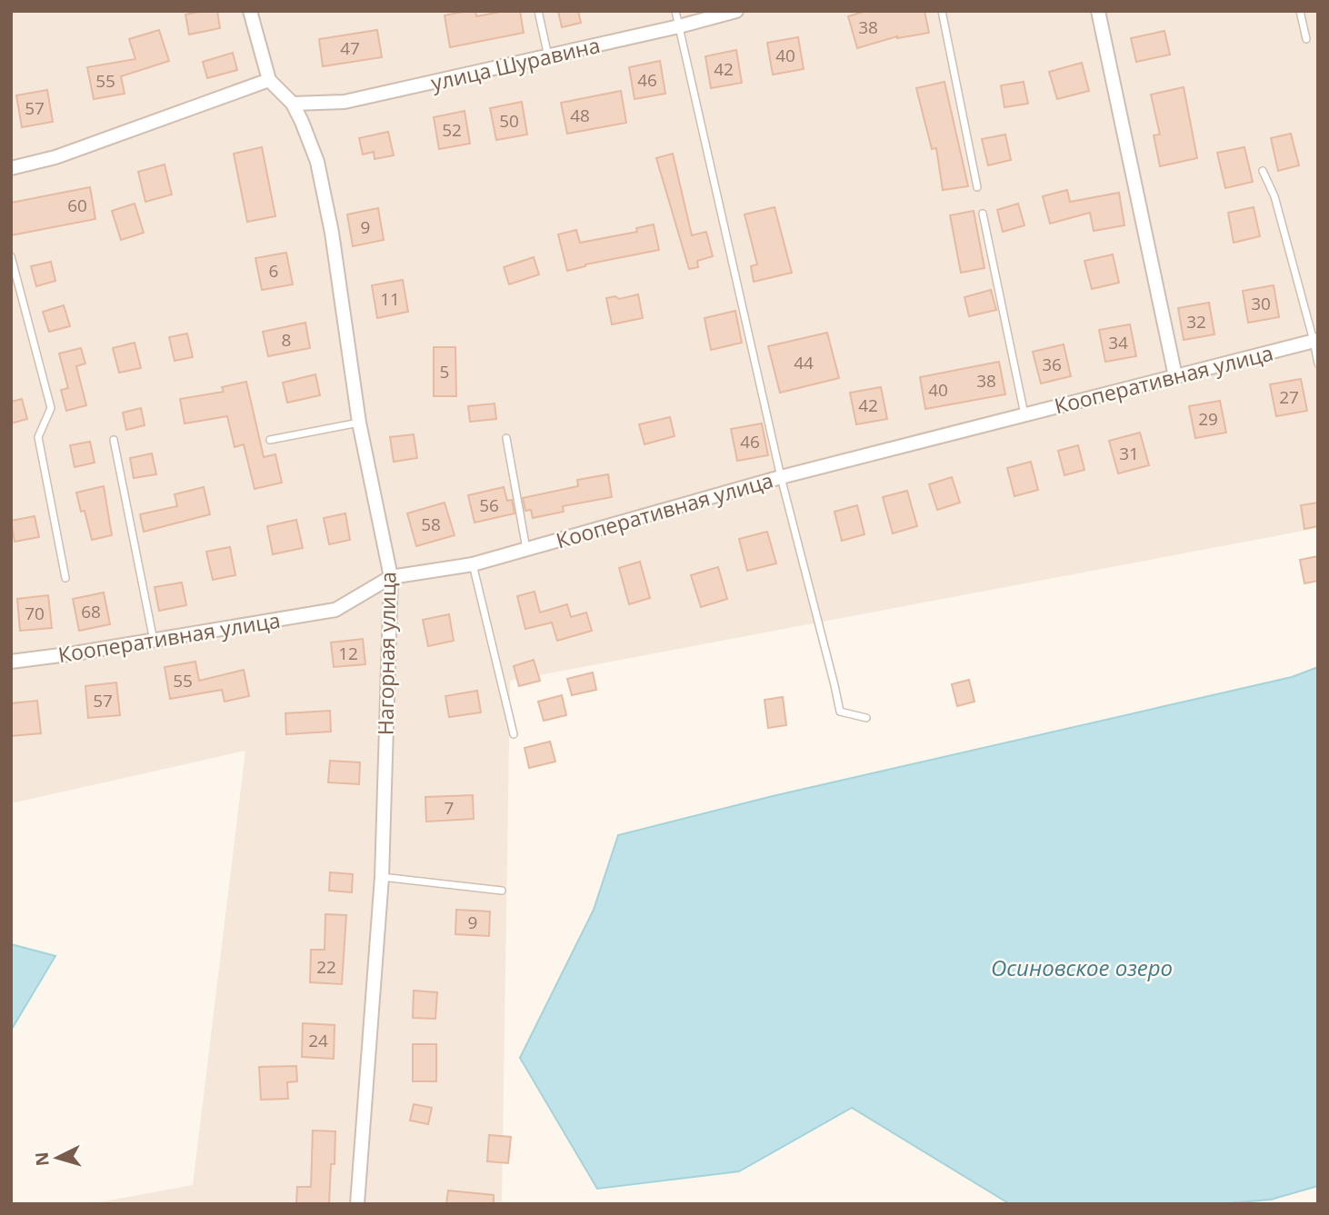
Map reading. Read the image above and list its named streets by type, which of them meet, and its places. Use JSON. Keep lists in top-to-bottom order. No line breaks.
{"streets":{"street":["улица Шуравина","Кооперативная улица","Нагорная улица"]},"crossings":[["улица Шуравина","Нагорная улица"],["Кооперативная улица","Нагорная улица"]],"water":["Осиновское озеро"],"house_numbers":["38","47","40","42","46","55","57","48","50","52","60","9","6","11","30","32","8","34","44","36","5","38","40","27","42","29","46","31","56","58","68","70","12","55","57","7","9","22","24"],"north":"left"}
